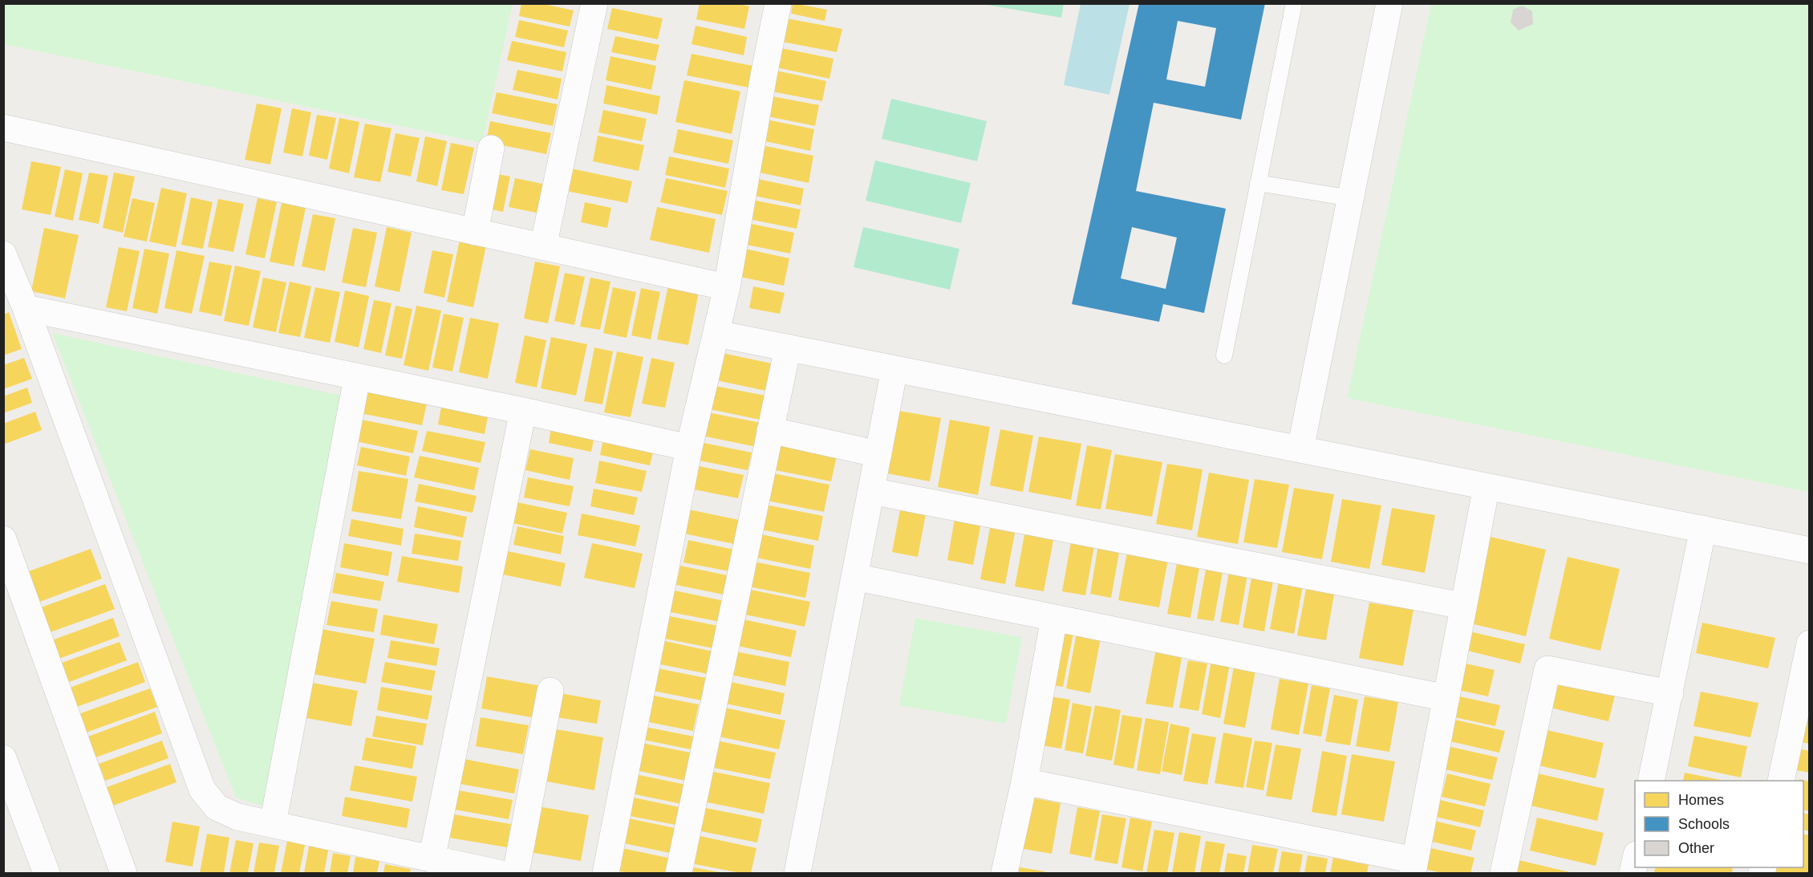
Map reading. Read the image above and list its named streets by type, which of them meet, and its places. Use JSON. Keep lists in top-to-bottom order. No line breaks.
{"legend":["Homes","Schools","Other"]}
